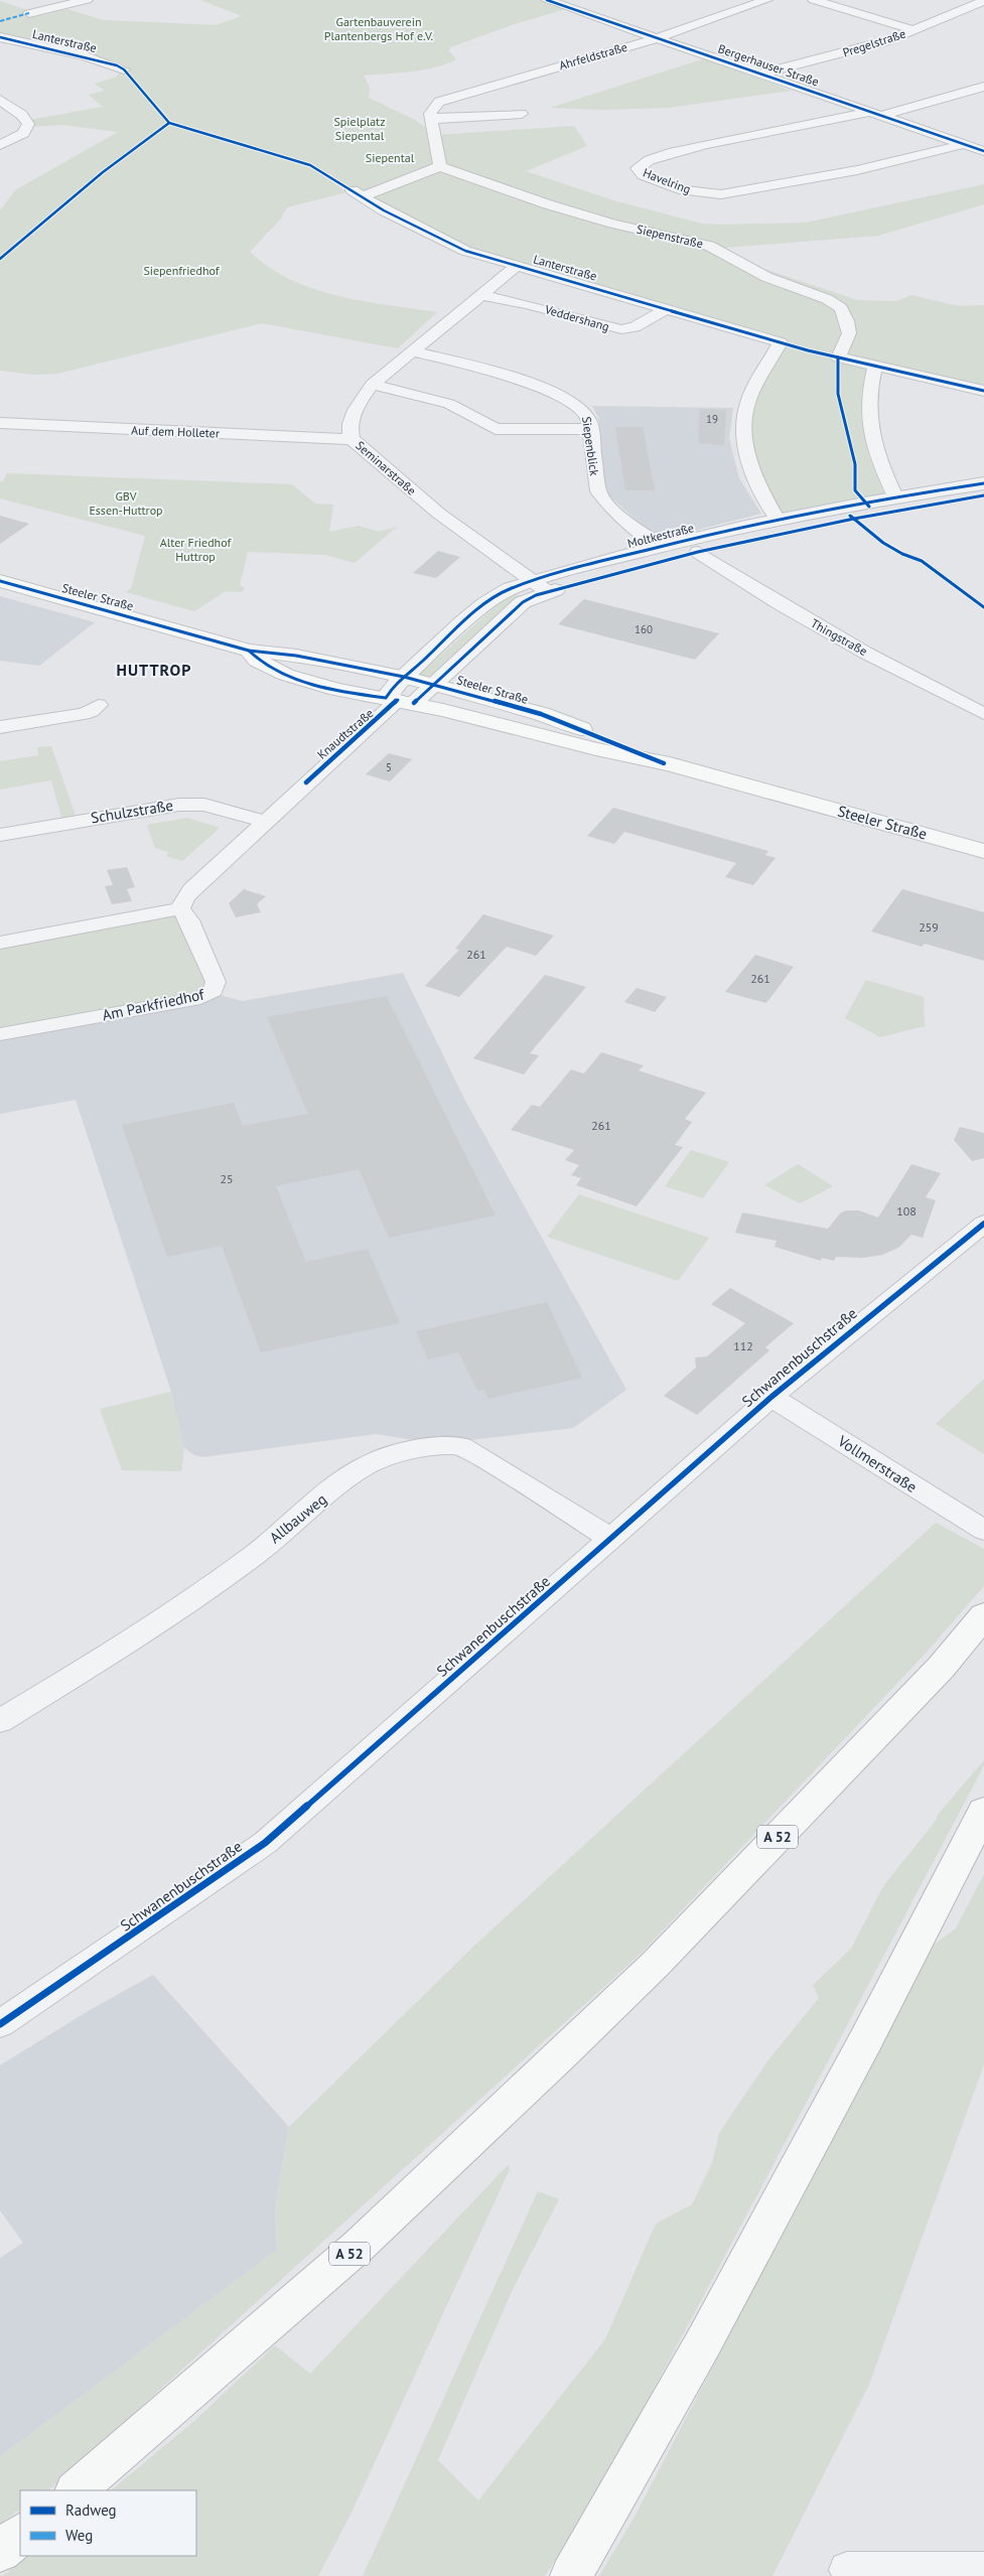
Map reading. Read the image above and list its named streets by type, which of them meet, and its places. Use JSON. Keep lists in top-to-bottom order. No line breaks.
{"streets":{"main road":["Steeler Straße","A 52"],"street":["Lanterstraße","Pregelstraße","Ahrfeldstraße","Bergerhauser Straße","Havelring","Siepenstraße","Veddershang","Auf dem Holleter","Siepenblick","Seminarstraße","Moltkestraße","Thingstraße","Knaudtstraße","Schulzstraße","Am Parkfriedhof","Schwanenbuschstraße","Vollmerstraße","Allbauweg"]},"crossings":[["Lanterstraße","Siepenstraße"],["Lanterstraße","Veddershang"],["Lanterstraße","Seminarstraße"],["Lanterstraße","Moltkestraße"],["Pregelstraße","Bergerhauser Straße"],["Ahrfeldstraße","Bergerhauser Straße"],["Bergerhauser Straße","Havelring"],["Veddershang","Seminarstraße"],["Auf dem Holleter","Seminarstraße"],["Siepenblick","Seminarstraße"],["Siepenblick","Moltkestraße"],["Seminarstraße","Moltkestraße"],["Moltkestraße","Steeler Straße"],["Moltkestraße","Thingstraße"],["Moltkestraße","Knaudtstraße"],["Steeler Straße","Knaudtstraße"],["Knaudtstraße","Schulzstraße"],["Knaudtstraße","Am Parkfriedhof"],["Schwanenbuschstraße","Vollmerstraße"],["Schwanenbuschstraße","Allbauweg"]],"districts":["HUTTROP"],"parks":["Gartenbauverein Plantenbergs Hof e.V.","Spielplatz Siepental","Siepental","Siepenfriedhof","GBV Essen-Huttrop","Alter Friedhof Huttrop"],"house_numbers":["19","160","5","259","261","261","261","25","108","112"],"legend":["Radweg","Weg"]}
